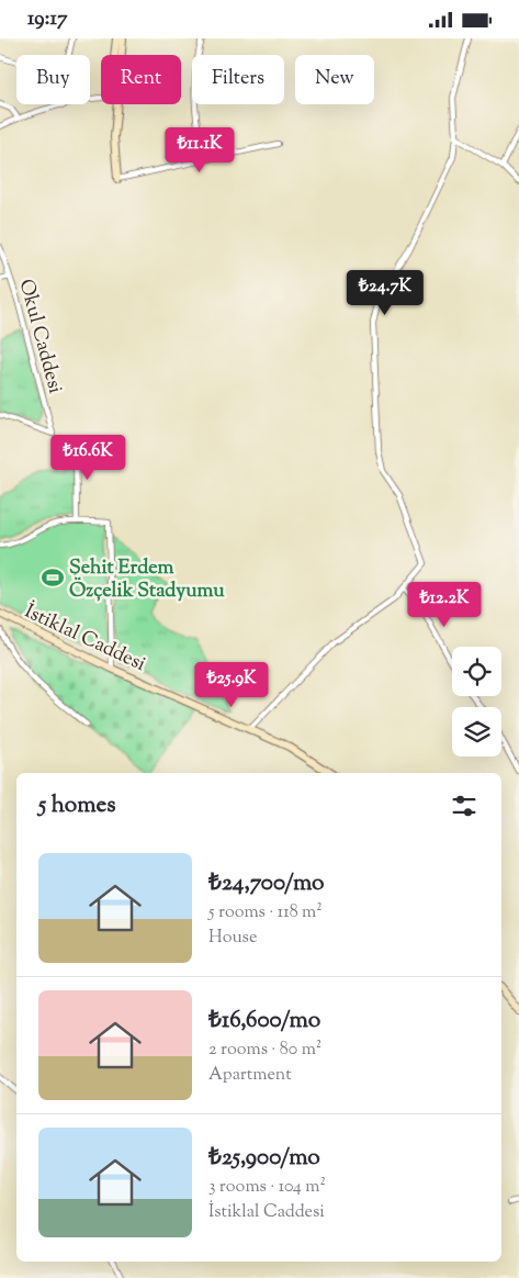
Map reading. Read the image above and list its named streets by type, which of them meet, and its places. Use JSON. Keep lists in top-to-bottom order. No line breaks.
{"streets":{"main road":["İstiklal Caddesi"],"street":["Okul Caddesi"]},"places":{"sports":["Şehit Erdem Özçelik Stadyumu"]},"page":{"status":"19:17","chip":["Buy","Rent","Filters","New"],"price":["₺11.1K","₺24.7K","₺16.6K","₺12.2K","₺25.9K"],"heading":"5 homes","list":[{"name":"₺24,700/mo","note":"5 rooms · 118 m² · House"},{"name":"₺16,600/mo","note":"2 rooms · 80 m² · Apartment"},{"name":"₺25,900/mo","note":"3 rooms · 104 m² · İstiklal Caddesi"}]}}
